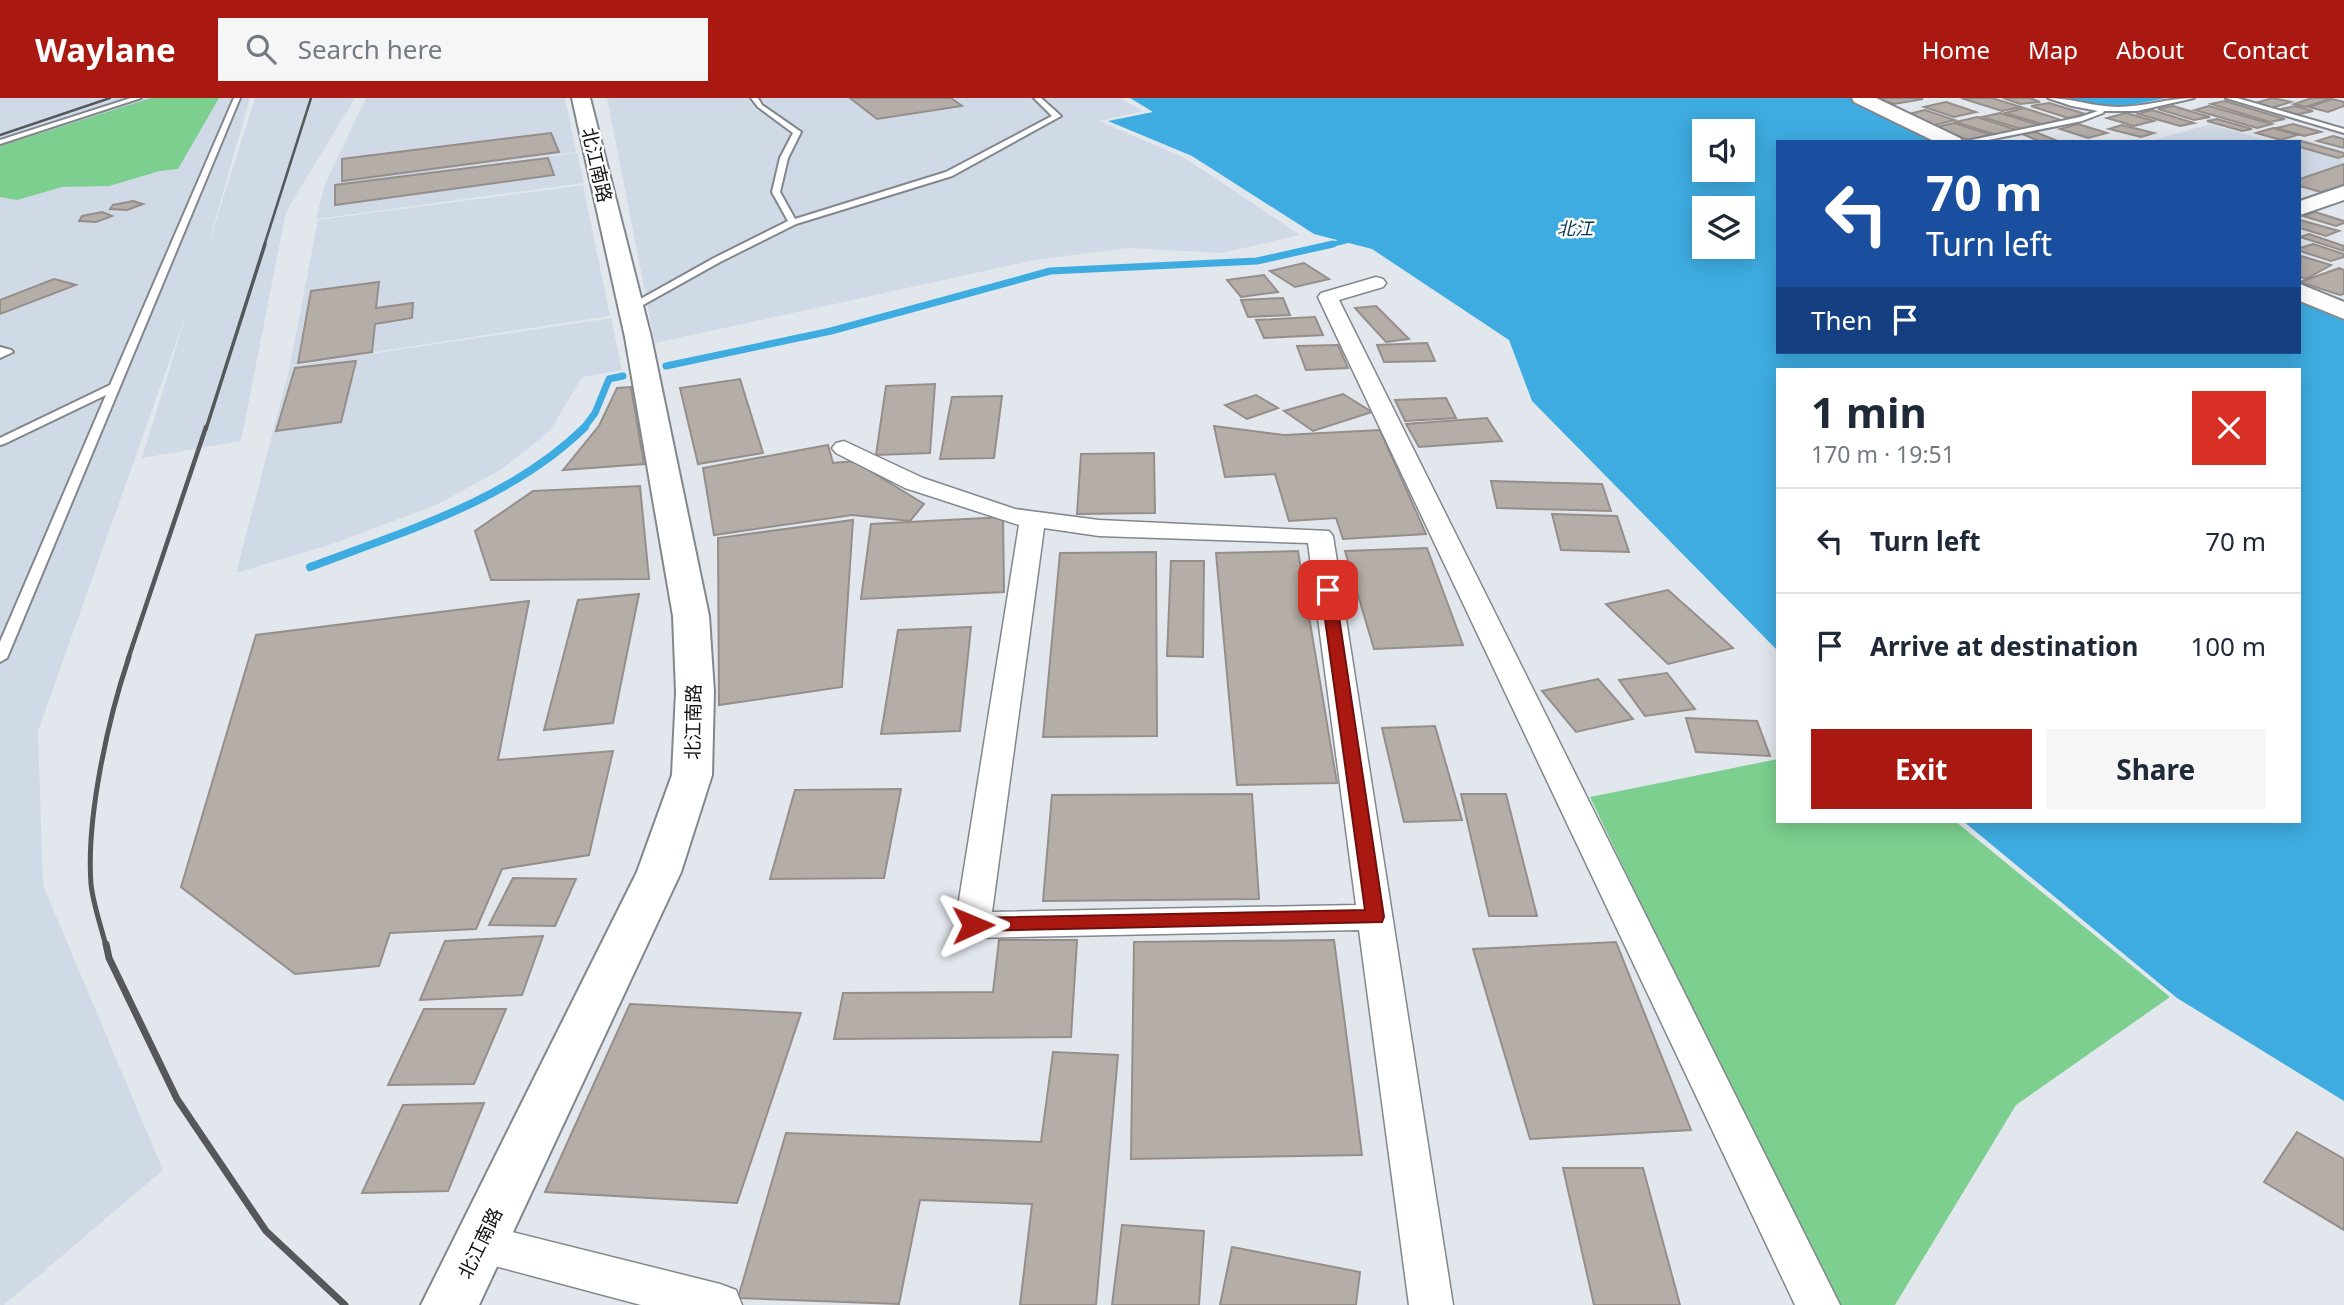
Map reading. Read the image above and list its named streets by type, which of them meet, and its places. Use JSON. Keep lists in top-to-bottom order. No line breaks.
{"streets":{"street":["北江南路"]},"water":["北江"],"page":{"header":"Waylane","search":"Search here","nav":["Home","Map","About","Contact"],"turn":["70 m","Turn left"],"then":"Then","heading":["1 min","170 m · 19:51"],"list":[{"name":"Turn left","value":"70 m"},{"name":"Arrive at destination","value":"100 m"}],"buttons":["Exit","Share"]}}
